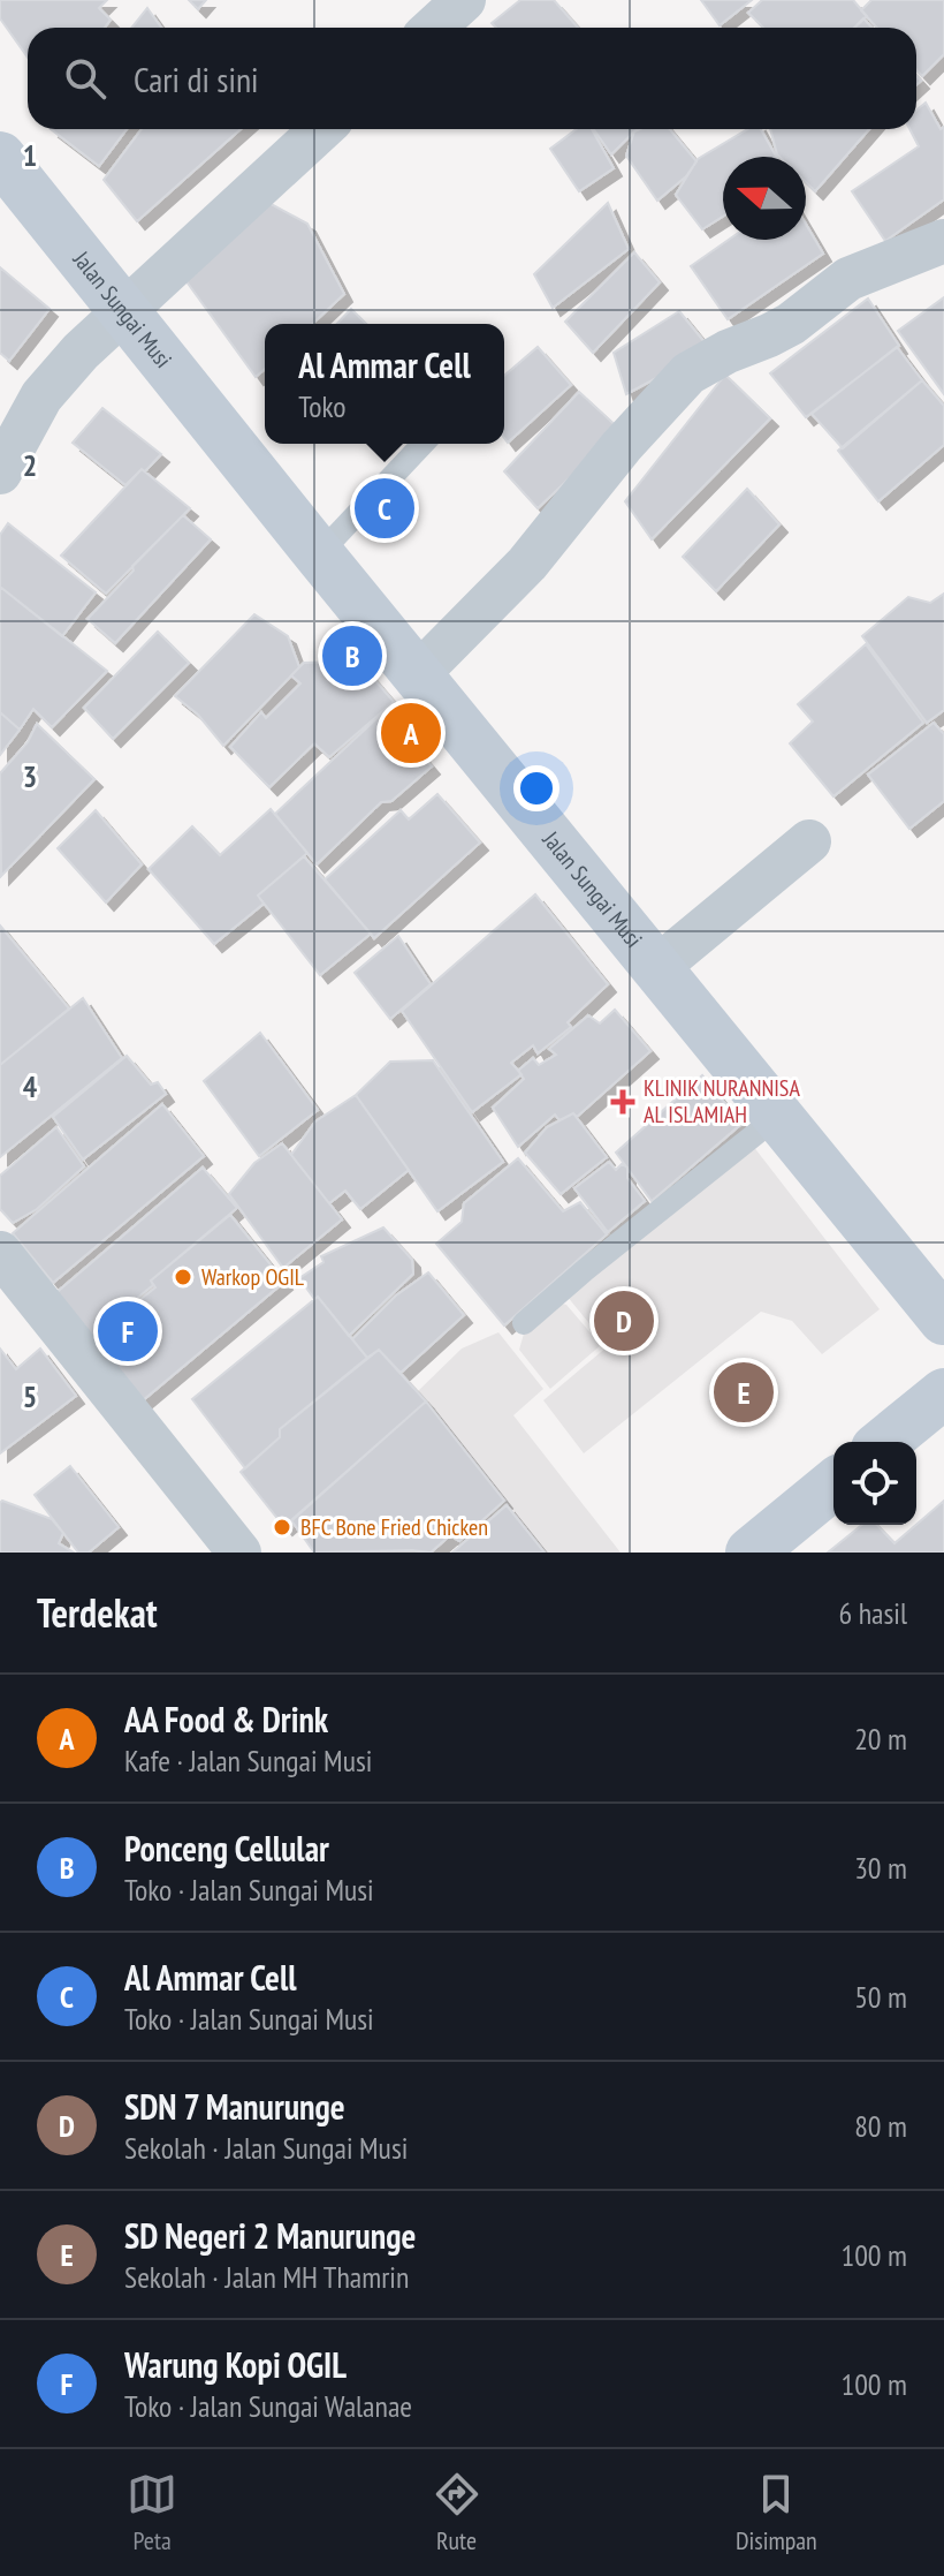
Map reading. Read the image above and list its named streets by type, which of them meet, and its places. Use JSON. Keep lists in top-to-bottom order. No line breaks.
{"streets":{"street":["Jalan Sungai Musi"]},"places":{"health":["KLINIK NURANNISA AL ISLAMIAH"],"other":["Warkop OGIL","BFC Bone Fried Chicken"]},"north":"left","page":{"search":"Cari di sini","popup":["Al Ammar Cell","Toko"],"pins":["C","B","A","D","F","E"],"heading":["Terdekat","6 hasil"],"list":[{"mark":"A","name":"AA Food & Drink","note":"Kafe · Jalan Sungai Musi","value":"20 m"},{"mark":"B","name":"Ponceng Cellular","note":"Toko · Jalan Sungai Musi","value":"30 m"},{"mark":"C","name":"Al Ammar Cell","note":"Toko · Jalan Sungai Musi","value":"50 m"},{"mark":"D","name":"SDN 7 Manurunge","note":"Sekolah · Jalan Sungai Musi","value":"80 m"},{"mark":"E","name":"SD Negeri 2 Manurunge","note":"Sekolah · Jalan MH Thamrin","value":"100 m"},{"mark":"F","name":"Warung Kopi OGIL","note":"Toko · Jalan Sungai Walanae","value":"100 m"}],"nav":["Peta","Rute","Disimpan"]},"grid":{"rows":["1","2","3","4","5"]}}
